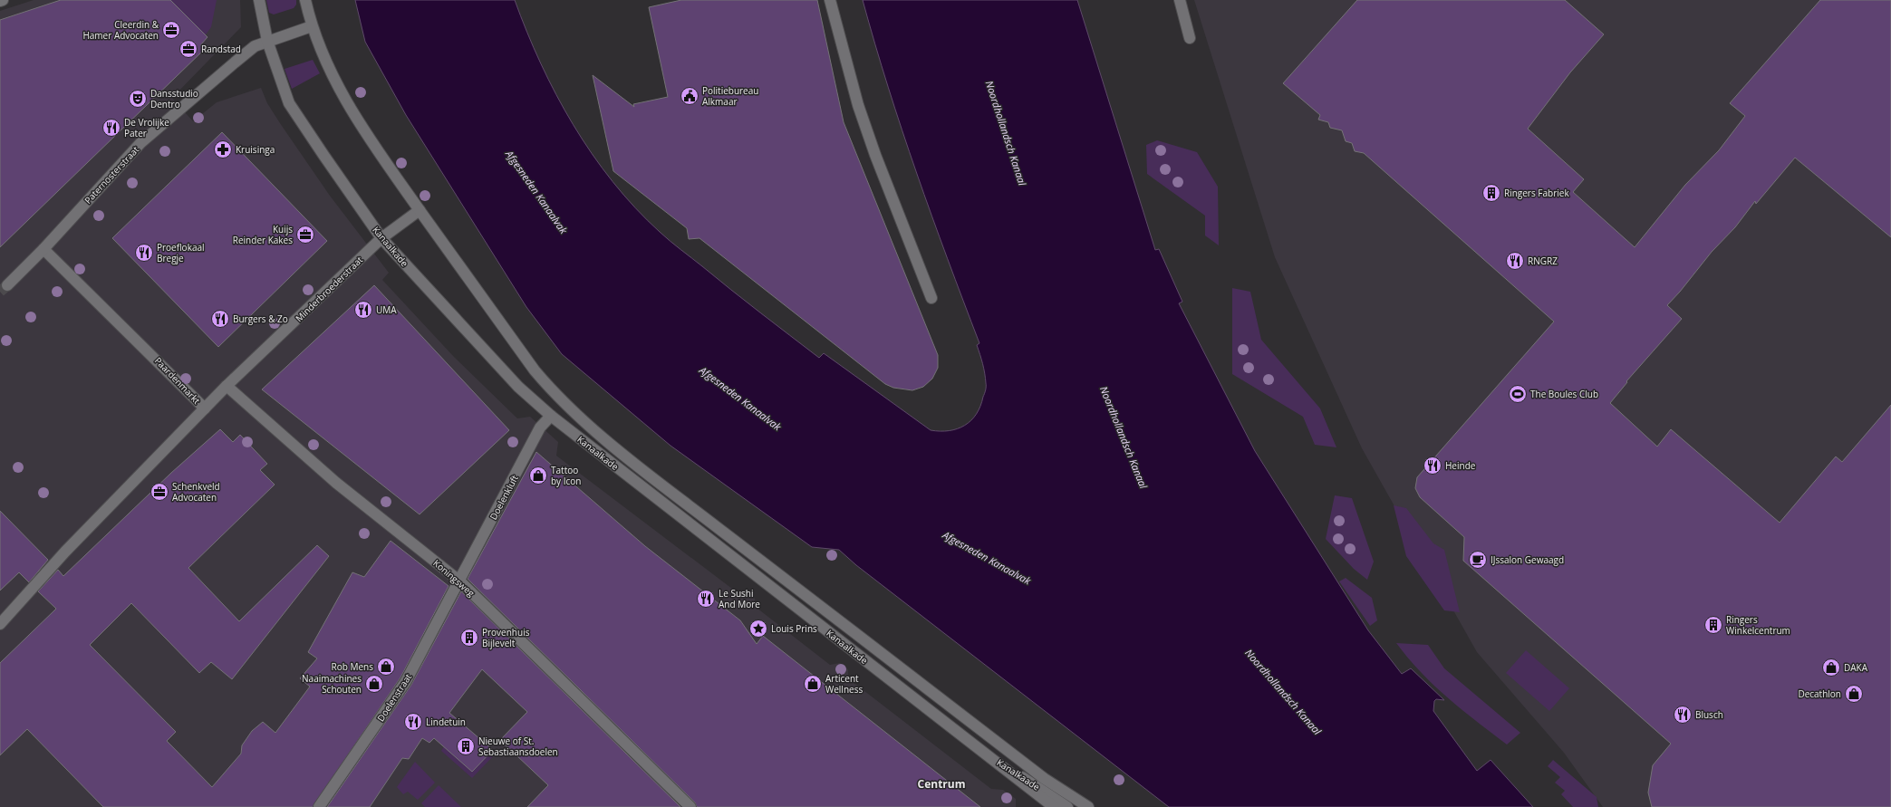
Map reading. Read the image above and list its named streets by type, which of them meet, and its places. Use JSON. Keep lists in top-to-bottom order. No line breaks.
{"streets":{"street":["Paternosterstraat","Kanaalkade","Minderbroederstraat","Paardenmarkt","Doelenkluft","Koningsweg","Doelenstraat","Kanalkaade"]},"crossings":[["Paternosterstraat","Kanaalkade"],["Paternosterstraat","Paardenmarkt"],["Kanaalkade","Minderbroederstraat"],["Kanaalkade","Doelenkluft"],["Kanaalkade","Kanalkaade"],["Minderbroederstraat","Koningsweg"],["Doelenkluft","Koningsweg"],["Doelenkluft","Doelenstraat"],["Koningsweg","Doelenstraat"]],"districts":["Centrum"],"water":["Noordhollandsch Kanaal","Afgesneden Kanaalvak"],"places":{"office":["Cleerdin & Hamer Advocaten","Randstad","Kuijs Reinder Kakes","Schenkveld Advocaten"],"public building":["Politiebureau Alkmaar"],"theatre":["Dansstudio Dentro"],"restaurant":["De Vrolijke Pater","Proeflokaal Bregje","RNGRZ","UMA","Burgers & Zo","Heinde","Le Sushi And More","Blusch","Lindetuin"],"pharmacy":["Kruisinga"],"building":["Ringers Fabriek","Ringers Winkelcentrum","Provenhuis Bijlevelt","Nieuwe of St. Sebastiaansdoelen"],"sports":["The Boules Club"],"shop":["Tattoo by Icon","Rob Mens","DAKA","Naaimachines Schouten","Articent Wellness","Decathlon"],"cafe":["IJssalon Gewaagd"],"place":["Louis Prins"]}}
